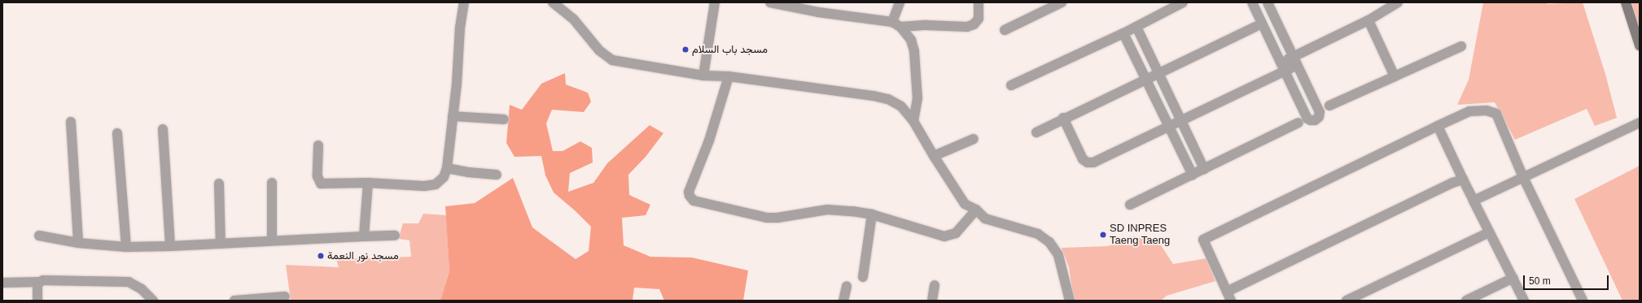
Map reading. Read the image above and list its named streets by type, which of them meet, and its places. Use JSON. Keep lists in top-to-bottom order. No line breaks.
{"places":["مسجد باب السلام","SD INPRES Taeng Taeng","مسجد نور النعمة"],"scale_bar":"50 m"}
